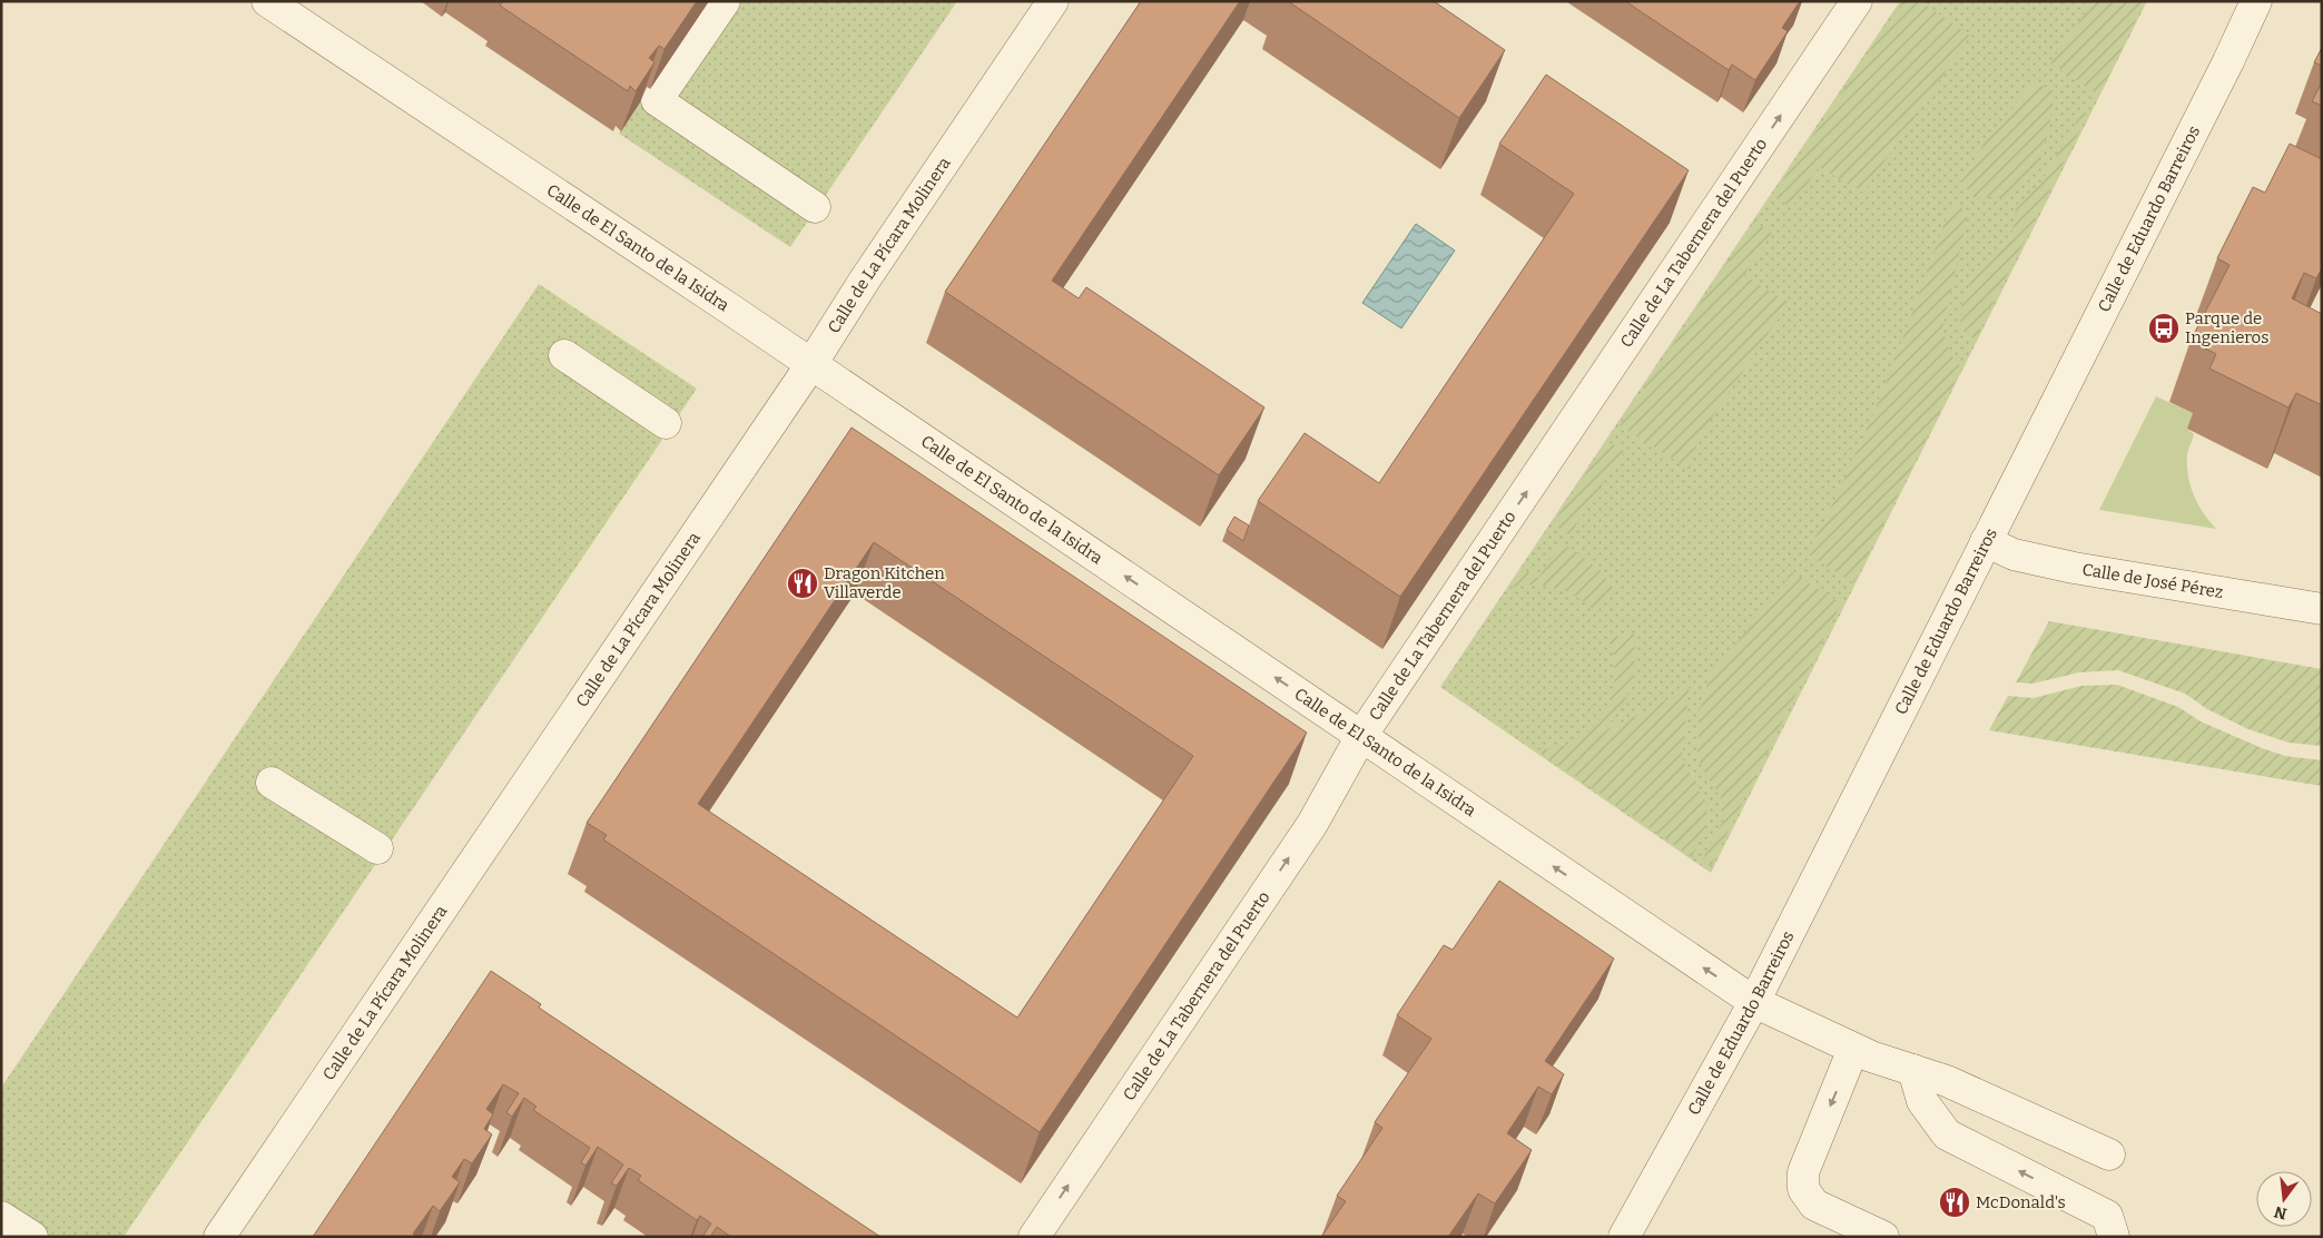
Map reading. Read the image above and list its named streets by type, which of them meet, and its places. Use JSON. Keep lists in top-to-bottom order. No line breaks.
{"streets":{"street":["Calle de Eduardo Barreiros","Calle de La Tabernera del Puerto","Calle de La Pícara Molinera","Calle de El Santo de la Isidra","Calle de José Pérez"]},"crossings":[["Calle de Eduardo Barreiros","Calle de El Santo de la Isidra"],["Calle de Eduardo Barreiros","Calle de José Pérez"],["Calle de La Tabernera del Puerto","Calle de El Santo de la Isidra"],["Calle de La Pícara Molinera","Calle de El Santo de la Isidra"]],"one_way":["Calle de La Tabernera del Puerto","Calle de El Santo de la Isidra"],"places":{"bus stop":["Parque de Ingenieros"],"restaurant":["Dragon Kitchen Villaverde","McDonald's"]},"north":"bottom"}
